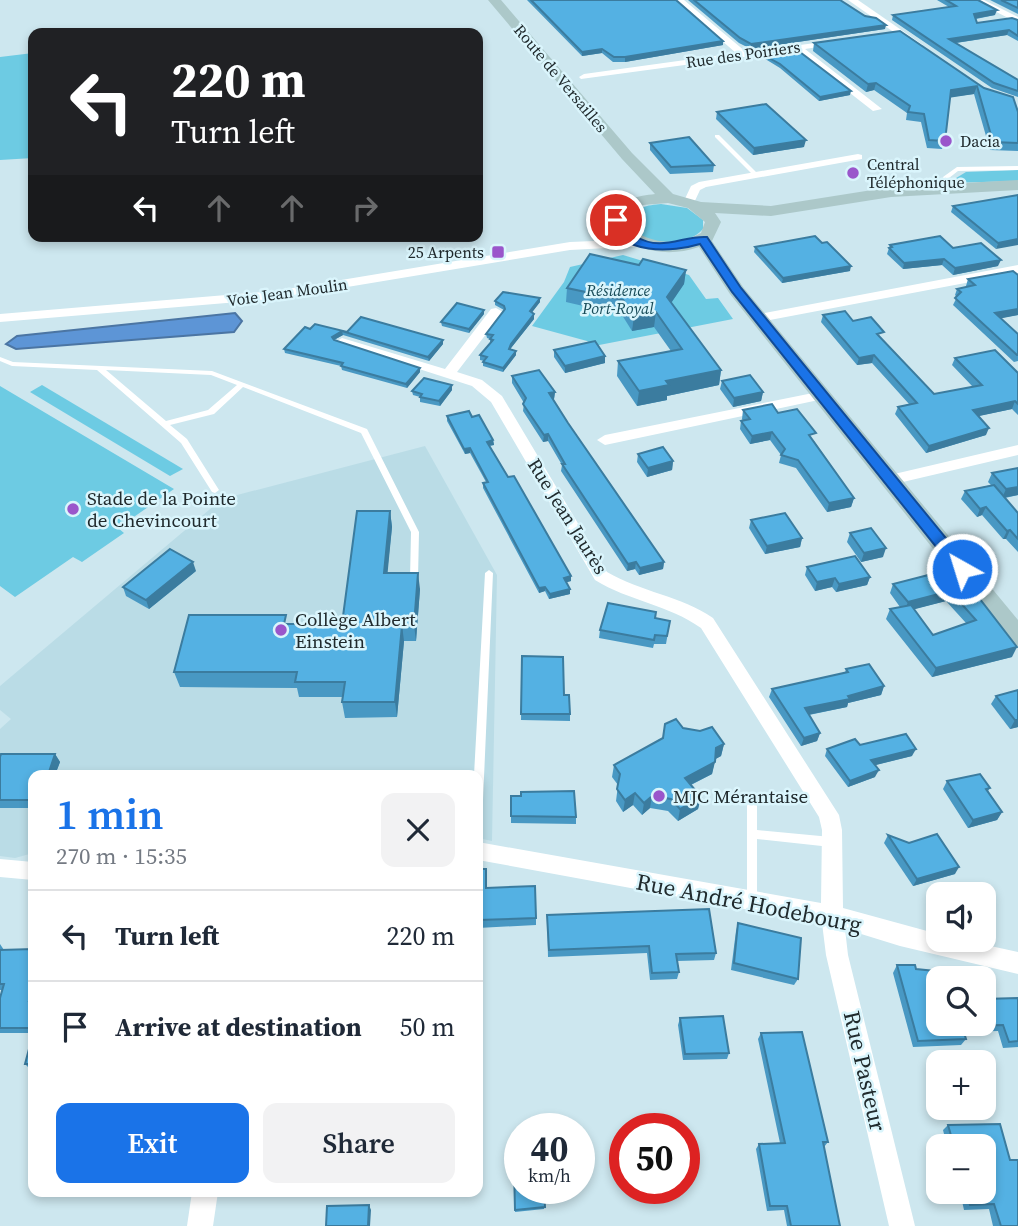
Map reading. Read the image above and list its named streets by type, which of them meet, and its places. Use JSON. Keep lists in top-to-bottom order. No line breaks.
{"streets":{"main road":["Route de Versailles"],"street":["Rue des Poiriers","Voie Jean Moulin","Rue Jean Jaurès","Rue André Hodebourg","Rue Pasteur"]},"crossings":[["Rue Jean Jaurès","Rue André Hodebourg"],["Rue Jean Jaurès","Rue Pasteur"],["Rue André Hodebourg","Rue Pasteur"]],"parks":["Résidence Port-Royal"],"places":{"other":["Dacia","Central Téléphonique","Stade de la Pointe de Chevincourt","Collège Albert Einstein","MJC Mérantaise"],"transit":["25 Arpents"]},"page":{"turn":["220 m","Turn left"],"heading":["1 min","270 m · 15:35"],"map_buttons":["+","−"],"list":[{"name":"Turn left","value":"220 m"},{"name":"Arrive at destination","value":"50 m"}],"buttons":["Exit","Share"],"speed":"40 km/h","limit":"50"}}
